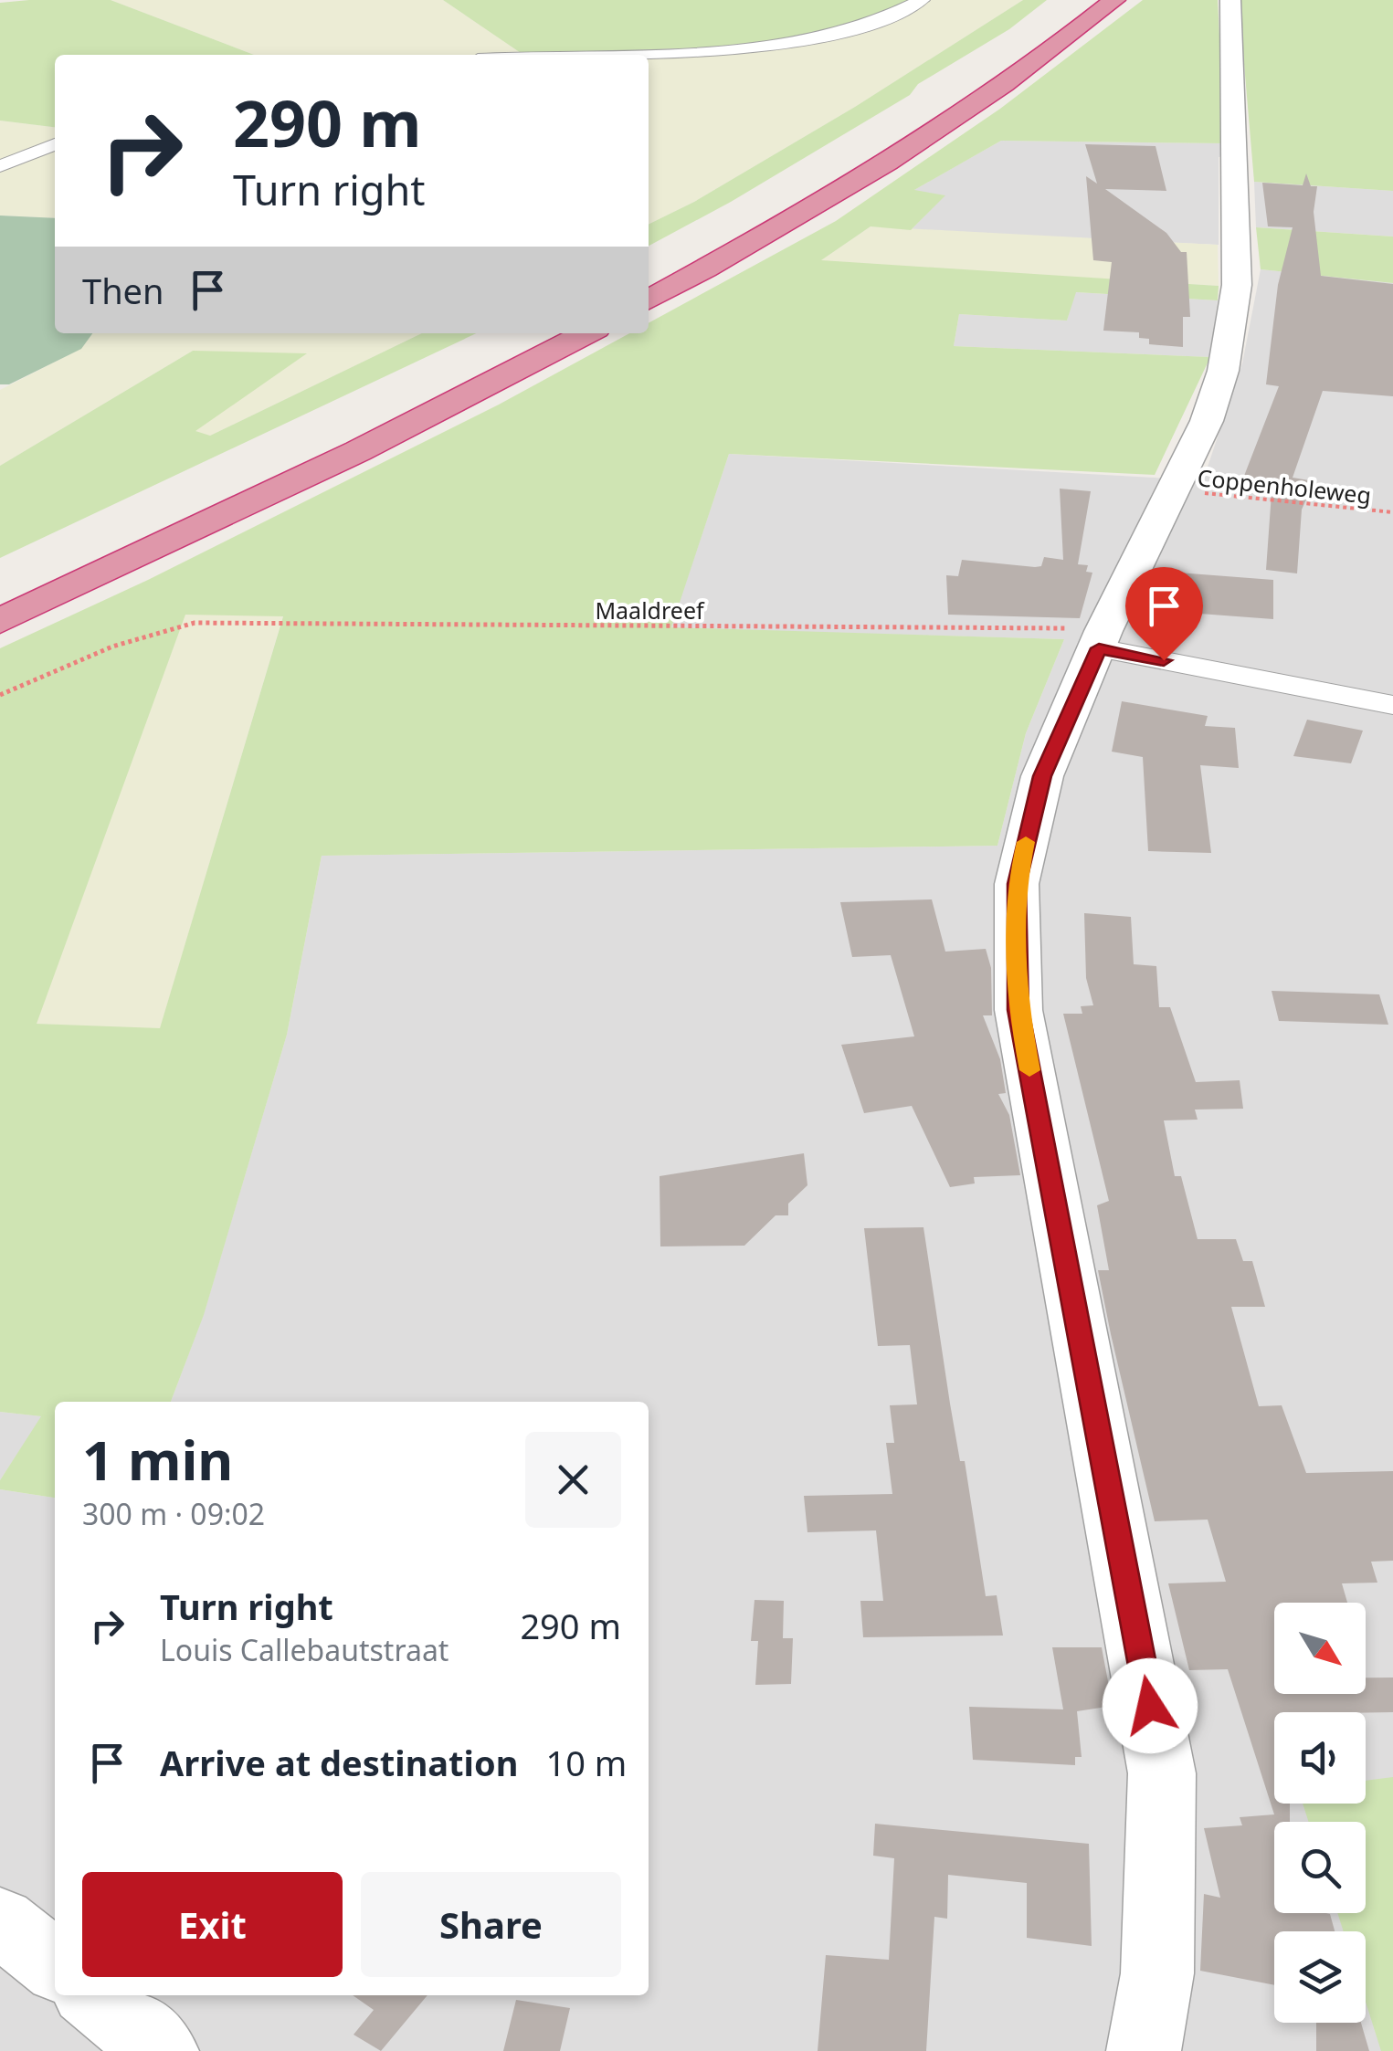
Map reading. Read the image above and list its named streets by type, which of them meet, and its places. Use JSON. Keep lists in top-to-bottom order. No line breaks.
{"streets":{"path":["Coppenholeweg","Maaldreef"]},"north":"bottom right","page":{"turn":["290 m","Turn right"],"then":"Then","heading":["1 min","300 m · 09:02"],"list":[{"name":"Turn right","note":"Louis Callebautstraat","value":"290 m"},{"name":"Arrive at destination","value":"10 m"}],"buttons":["Exit","Share"]}}
